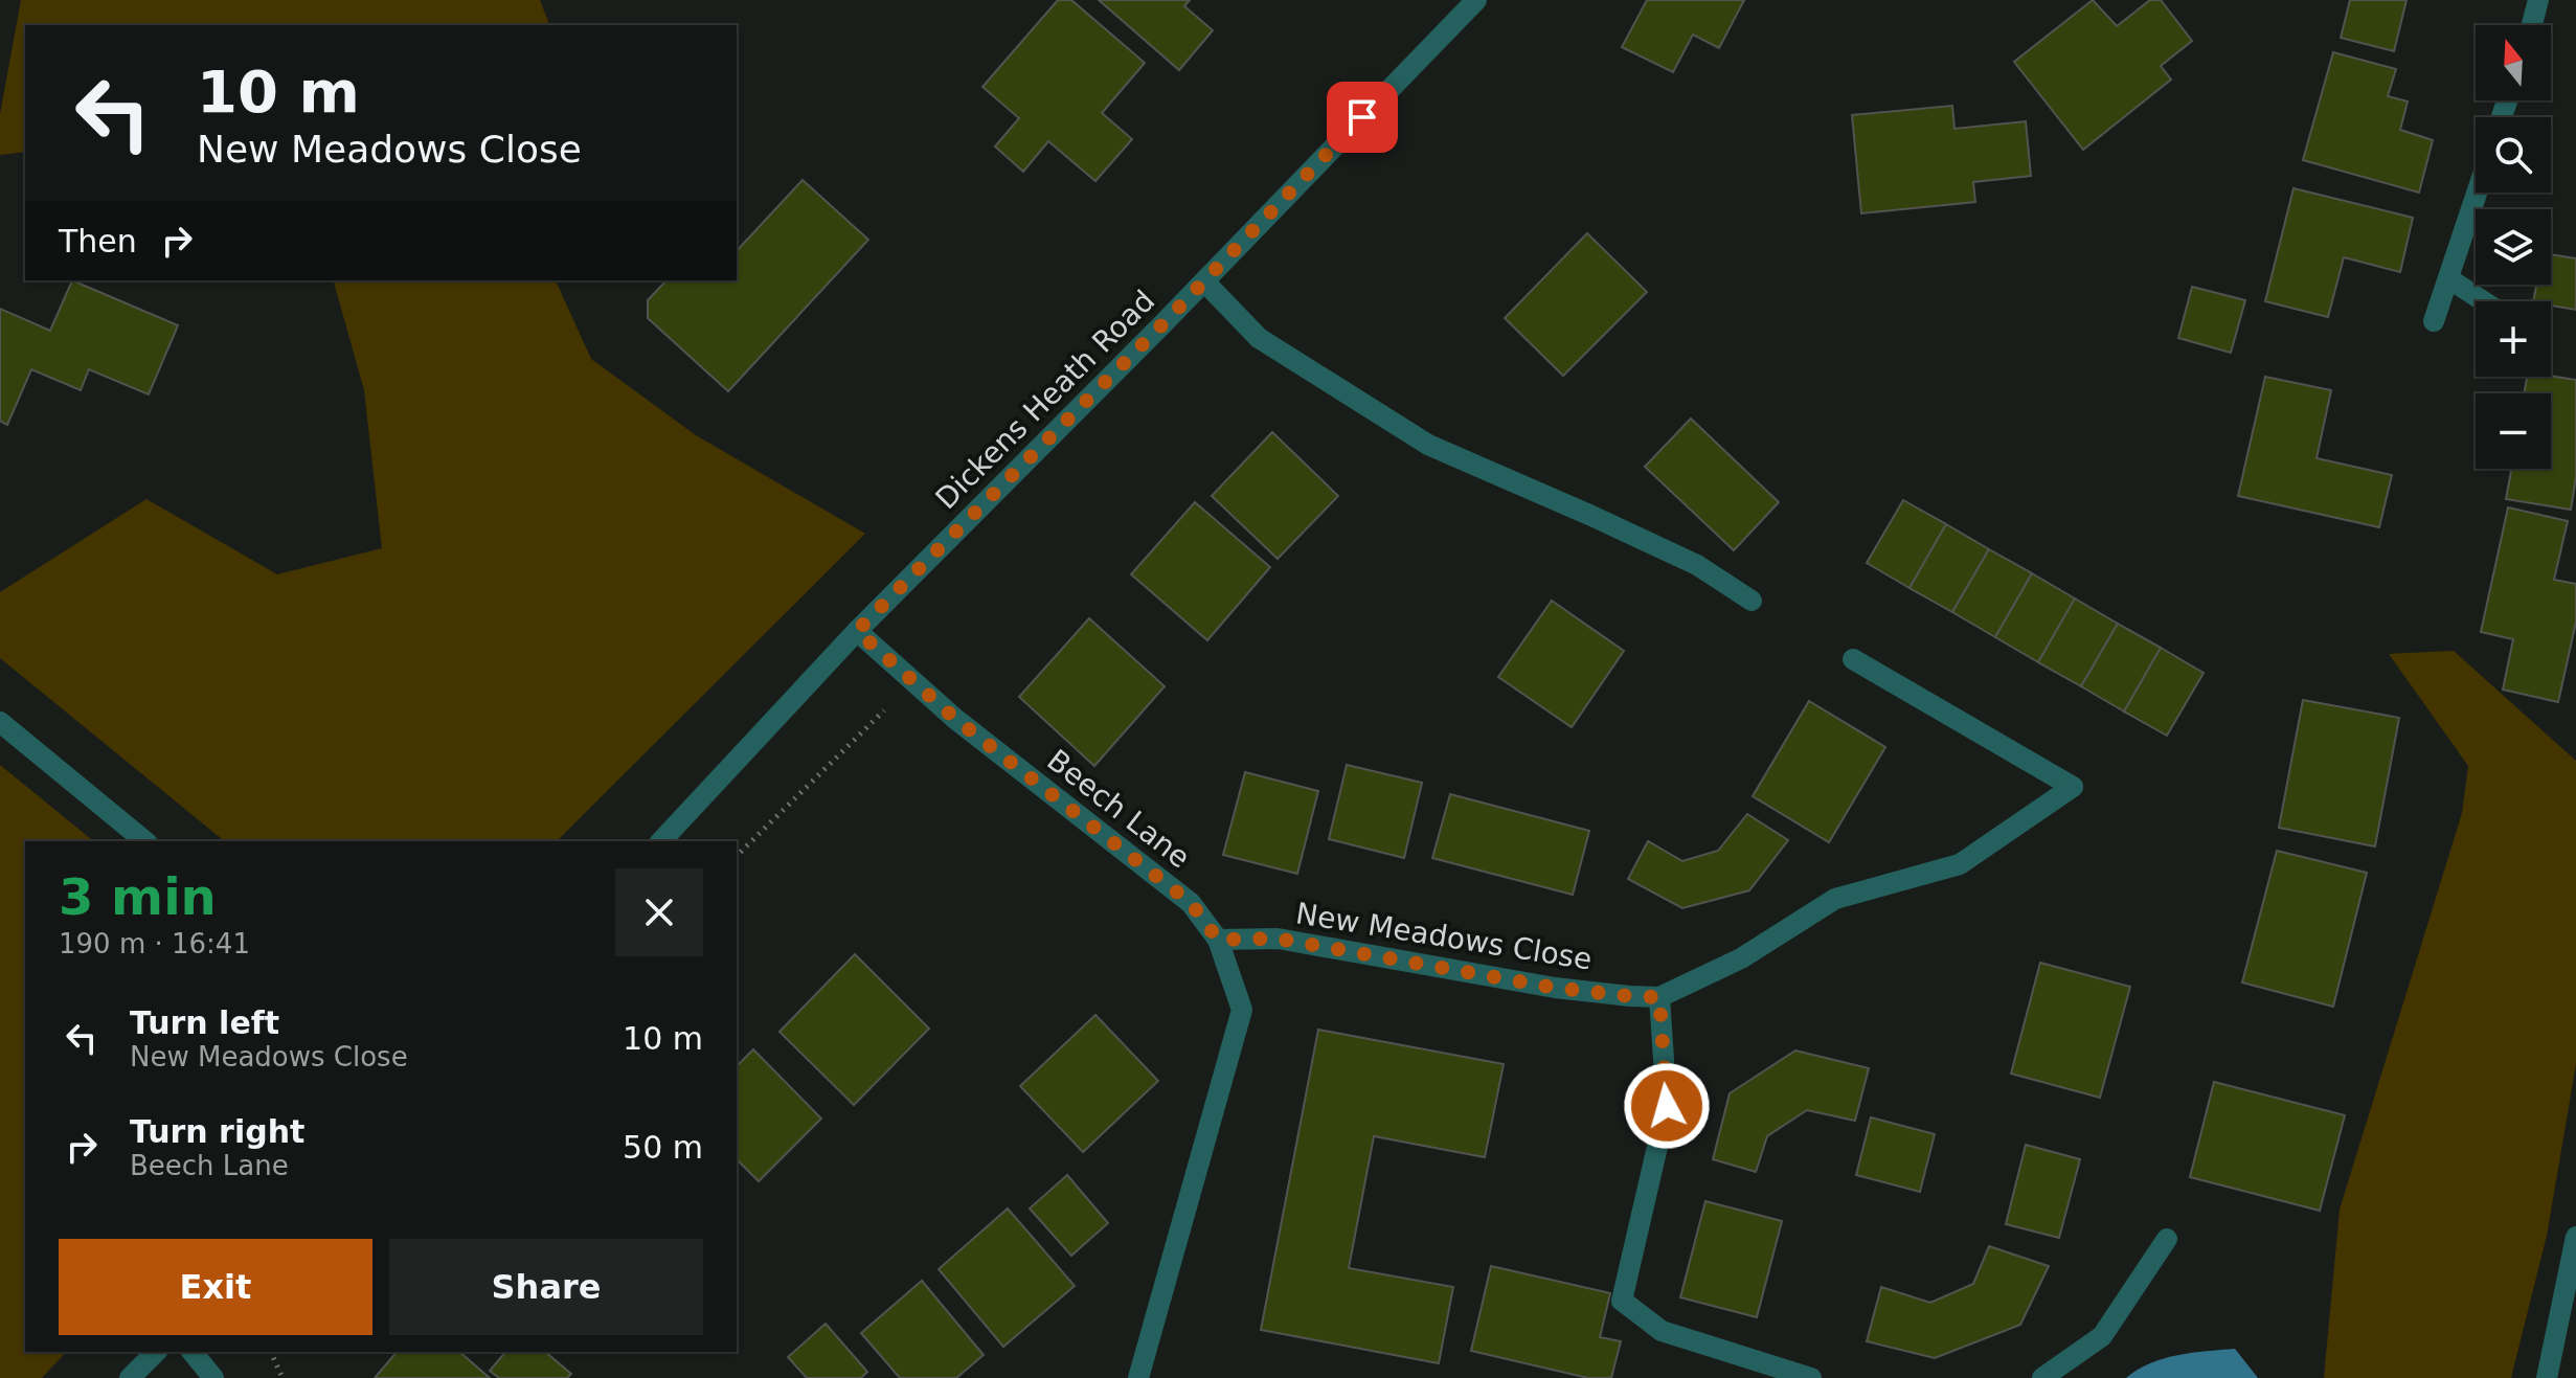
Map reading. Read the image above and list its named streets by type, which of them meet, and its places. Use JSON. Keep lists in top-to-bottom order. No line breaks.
{"streets":{"street":["Dickens Heath Road","Beech Lane","New Meadows Close"]},"crossings":[["Dickens Heath Road","Beech Lane"],["Beech Lane","New Meadows Close"]],"north":"top","page":{"map_buttons":["+","−"],"turn":["10 m","New Meadows Close"],"then":"Then","heading":["3 min","190 m · 16:41"],"list":[{"name":"Turn left","note":"New Meadows Close","value":"10 m"},{"name":"Turn right","note":"Beech Lane","value":"50 m"}],"buttons":["Exit","Share"]}}
